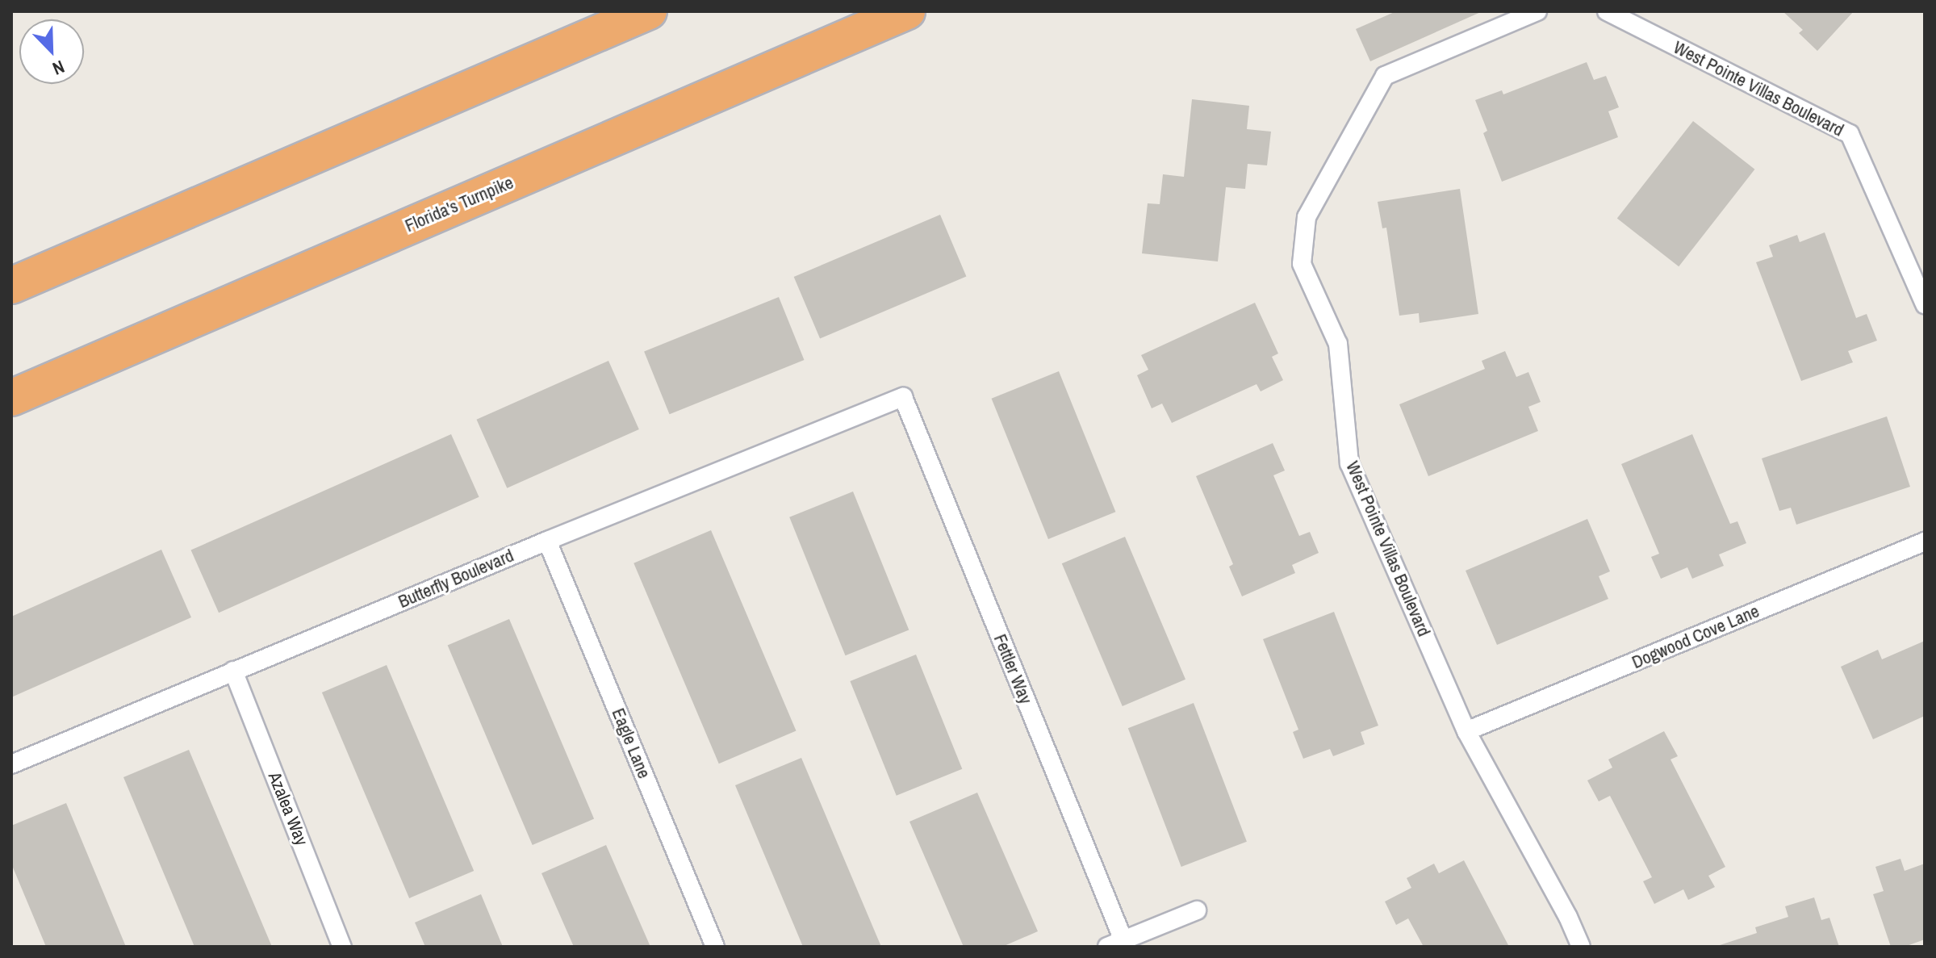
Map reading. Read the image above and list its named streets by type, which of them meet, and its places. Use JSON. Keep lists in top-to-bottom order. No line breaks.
{"streets":{"highway":["Florida's Turnpike"],"lane":["West Pointe Villas Boulevard","Butterfly Boulevard","Dogwood Cove Lane","Fettler Way","Eagle Lane","Azalea Way"]},"crossings":[["West Pointe Villas Boulevard","Dogwood Cove Lane"],["Butterfly Boulevard","Fettler Way"],["Butterfly Boulevard","Eagle Lane"],["Butterfly Boulevard","Azalea Way"]],"north":"bottom right"}
